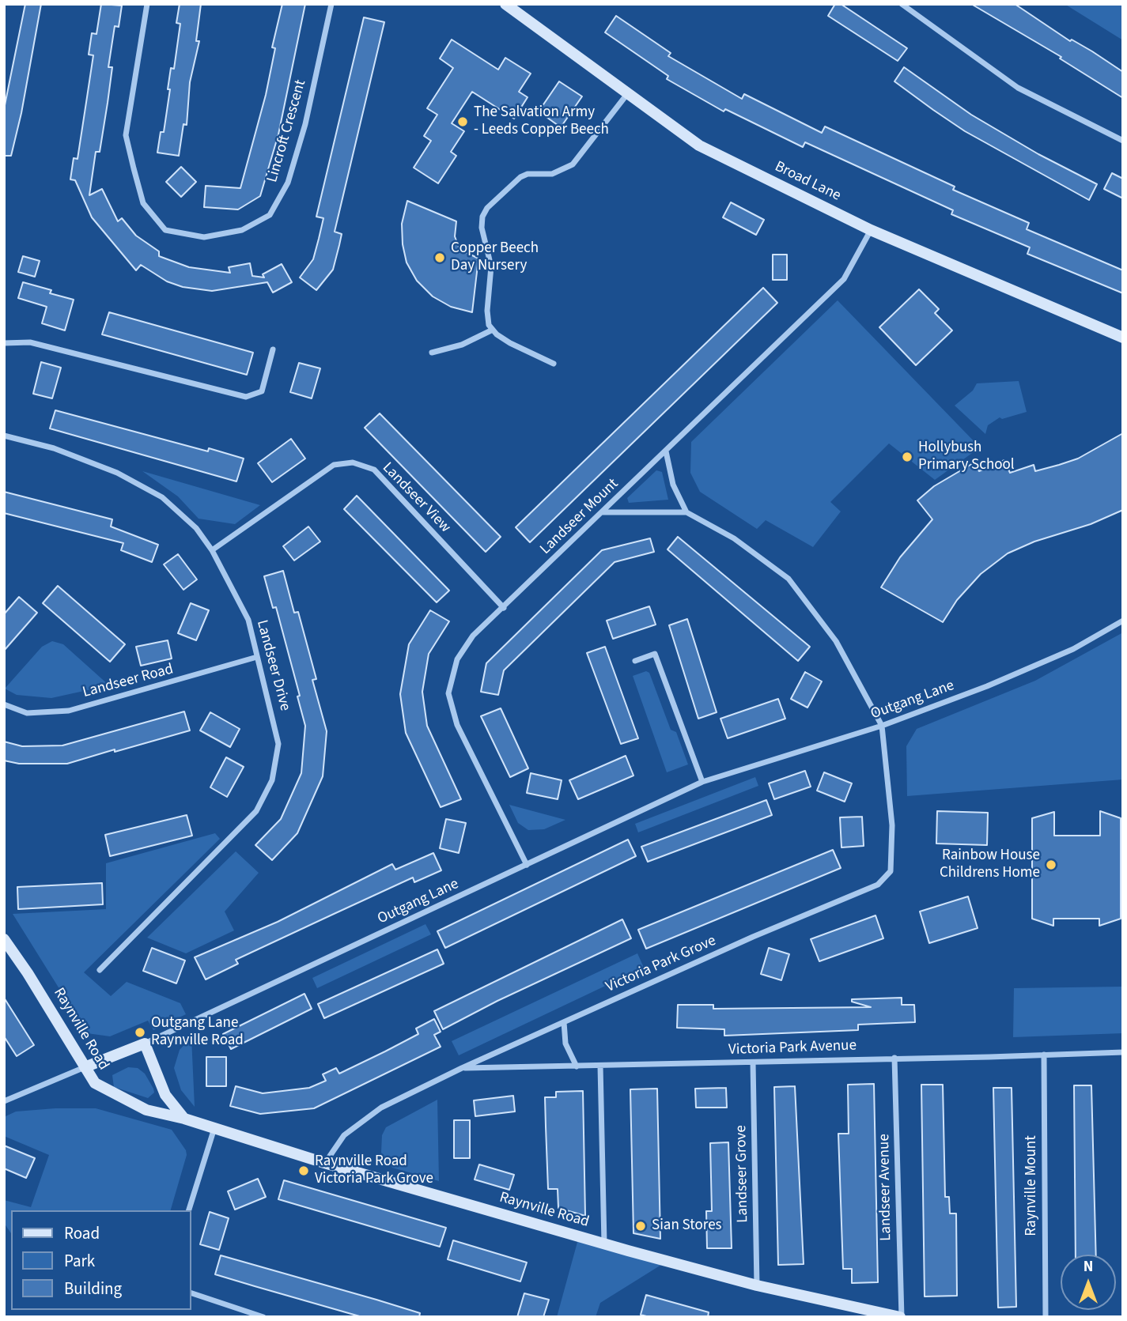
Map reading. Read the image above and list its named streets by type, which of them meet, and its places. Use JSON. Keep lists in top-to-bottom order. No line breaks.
{"streets":{"street":["Lincroft Crescent","Broad Lane","Landseer View","Landseer Mount","Landseer Drive","Landseer Road","Outgang Lane","Victoria Park Grove","Raynville Road","Victoria Park Avenue","Landseer Grove","Raynville Mount","Landseer Avenue"]},"crossings":[["Broad Lane","Landseer Mount"],["Landseer View","Landseer Mount"],["Landseer View","Landseer Drive"],["Landseer Mount","Outgang Lane"],["Landseer Drive","Landseer Road"],["Outgang Lane","Victoria Park Grove"],["Victoria Park Grove","Raynville Road"],["Victoria Park Grove","Victoria Park Avenue"],["Raynville Road","Landseer Grove"],["Raynville Road","Landseer Avenue"],["Victoria Park Avenue","Landseer Grove"],["Victoria Park Avenue","Raynville Mount"],["Victoria Park Avenue","Landseer Avenue"]],"places":["The Salvation Army - Leeds Copper Beech","Copper Beech Day Nursery","Hollybush Primary School","Rainbow House Childrens Home","Outgang Lane Raynville Road","Raynville Road Victoria Park Grove","Sian Stores"],"legend":["Road","Park","Building"],"north":"top"}
